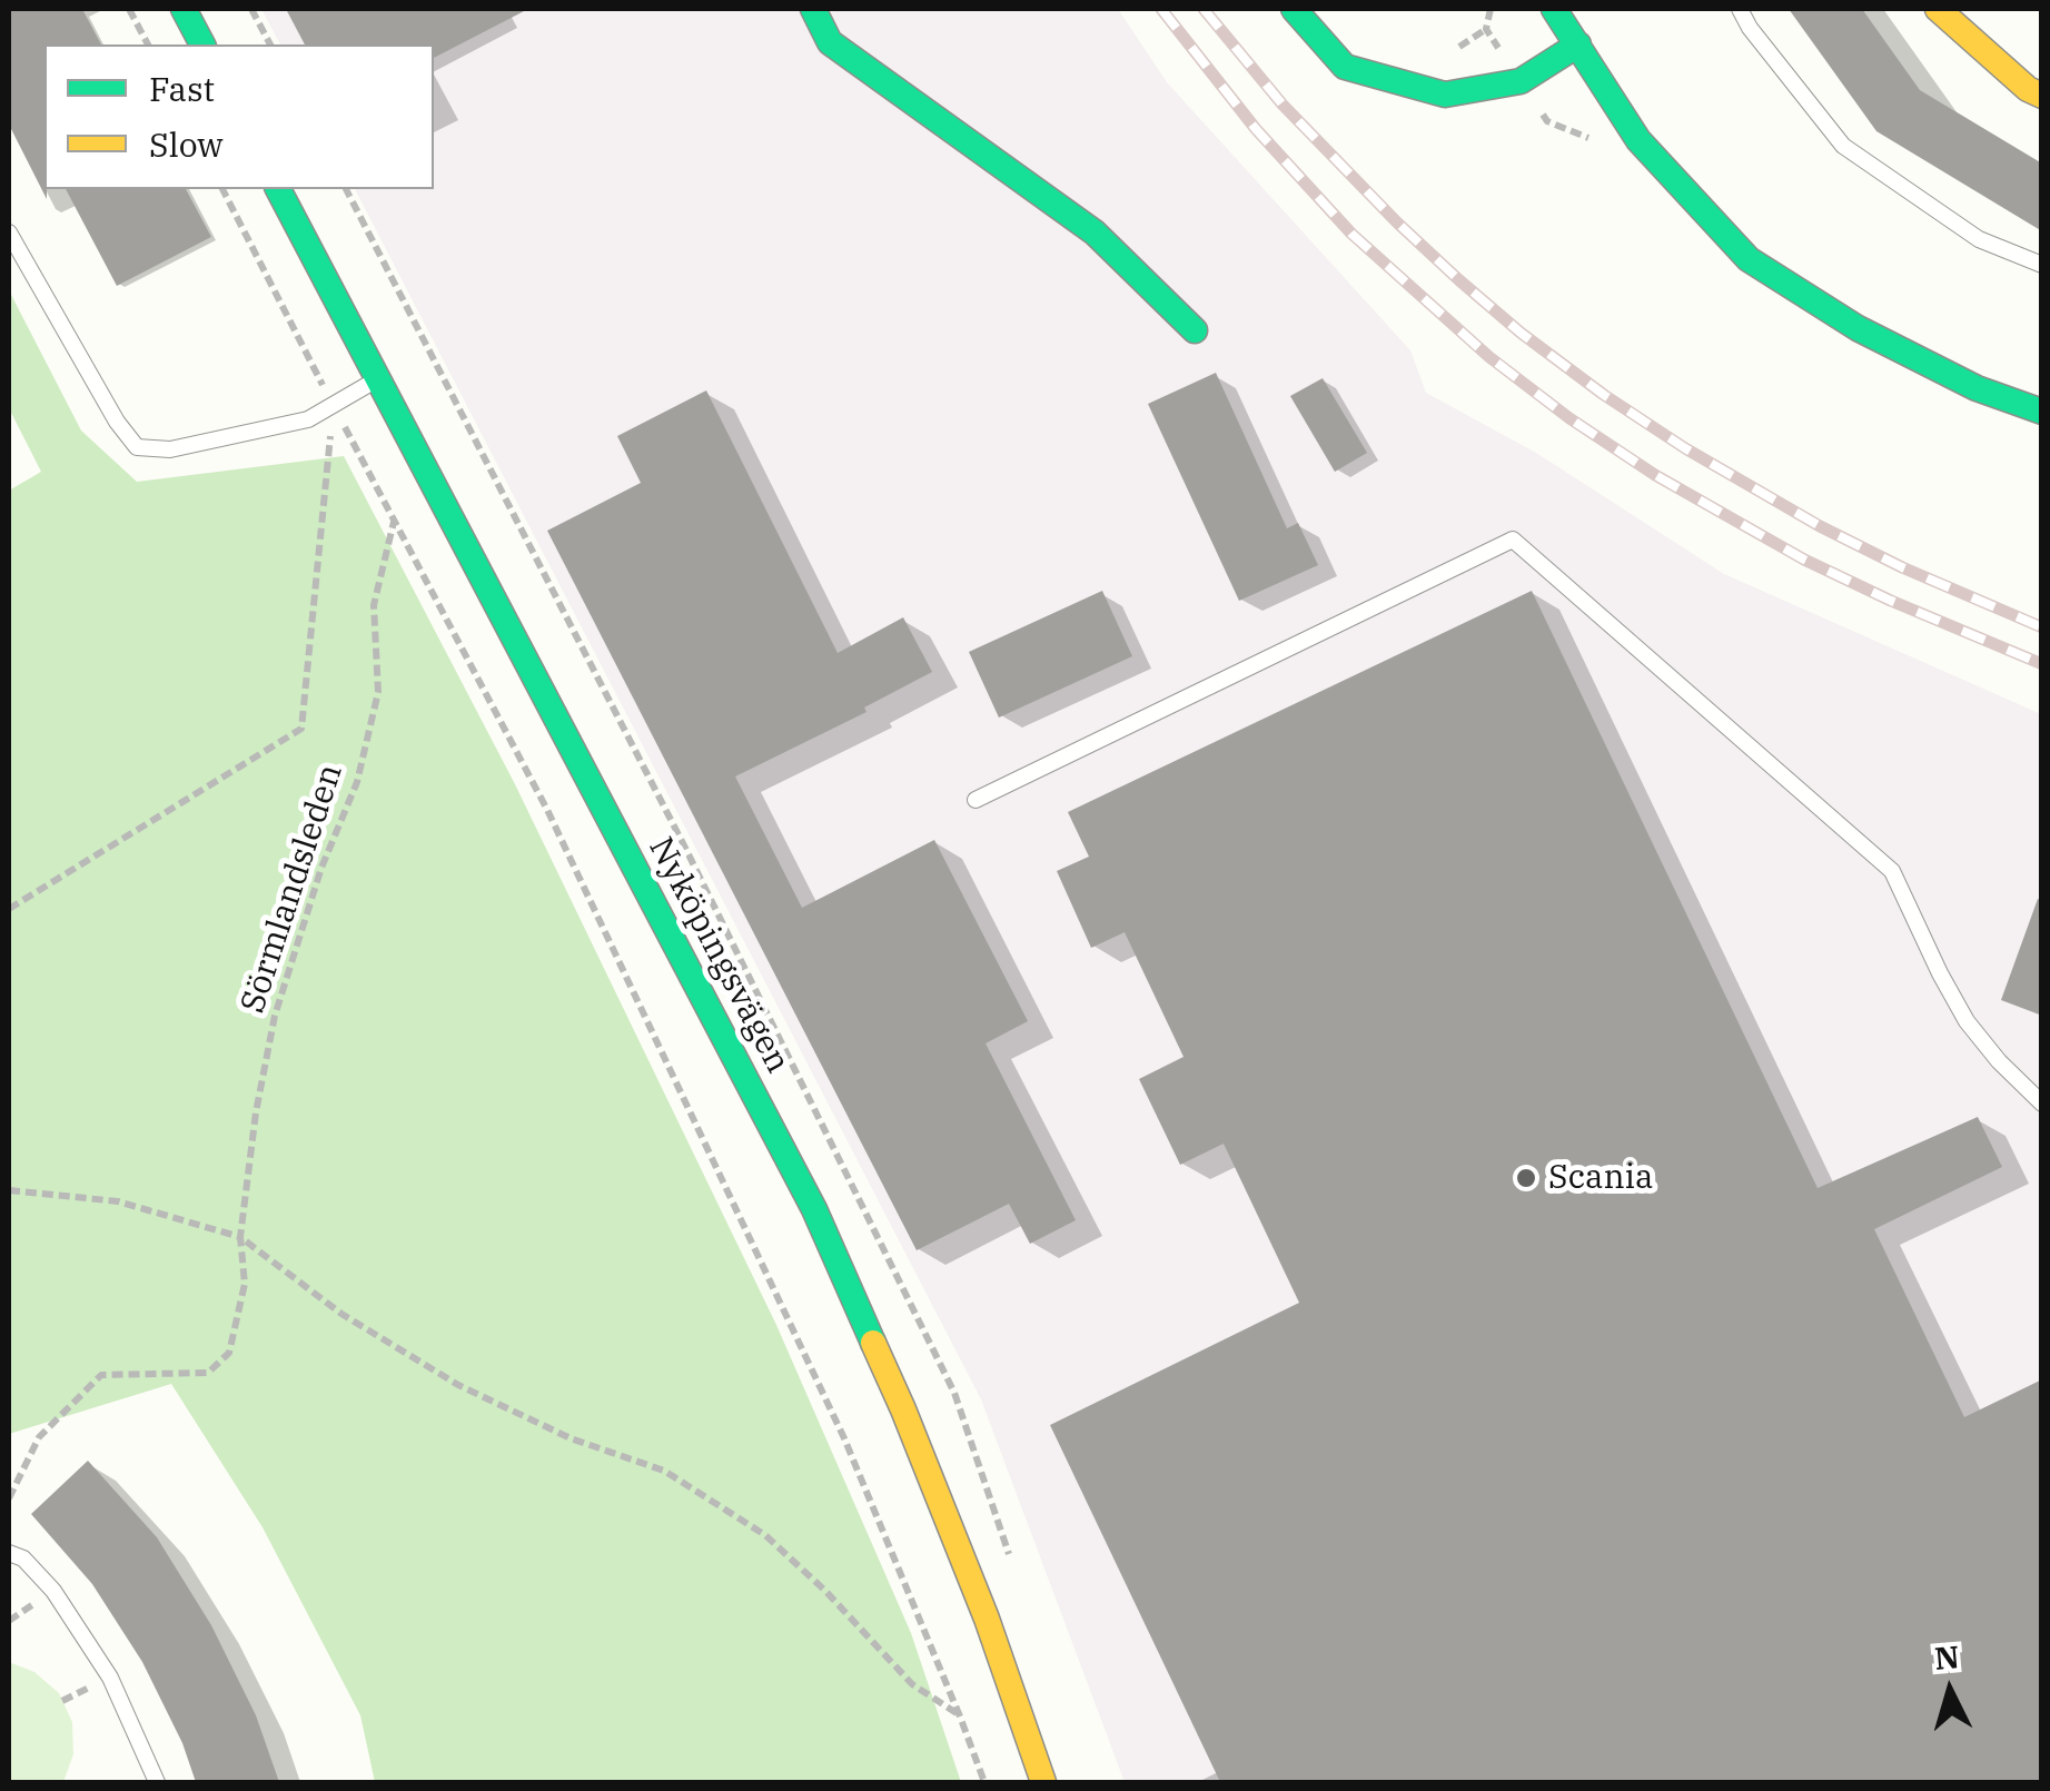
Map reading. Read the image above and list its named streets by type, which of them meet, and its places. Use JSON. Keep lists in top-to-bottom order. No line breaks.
{"streets":{"main road":["Nyköpingsvägen"],"path":["Sörmlandsleden"]},"places":["Scania"],"legend":["Fast","Slow"],"north":"top"}
